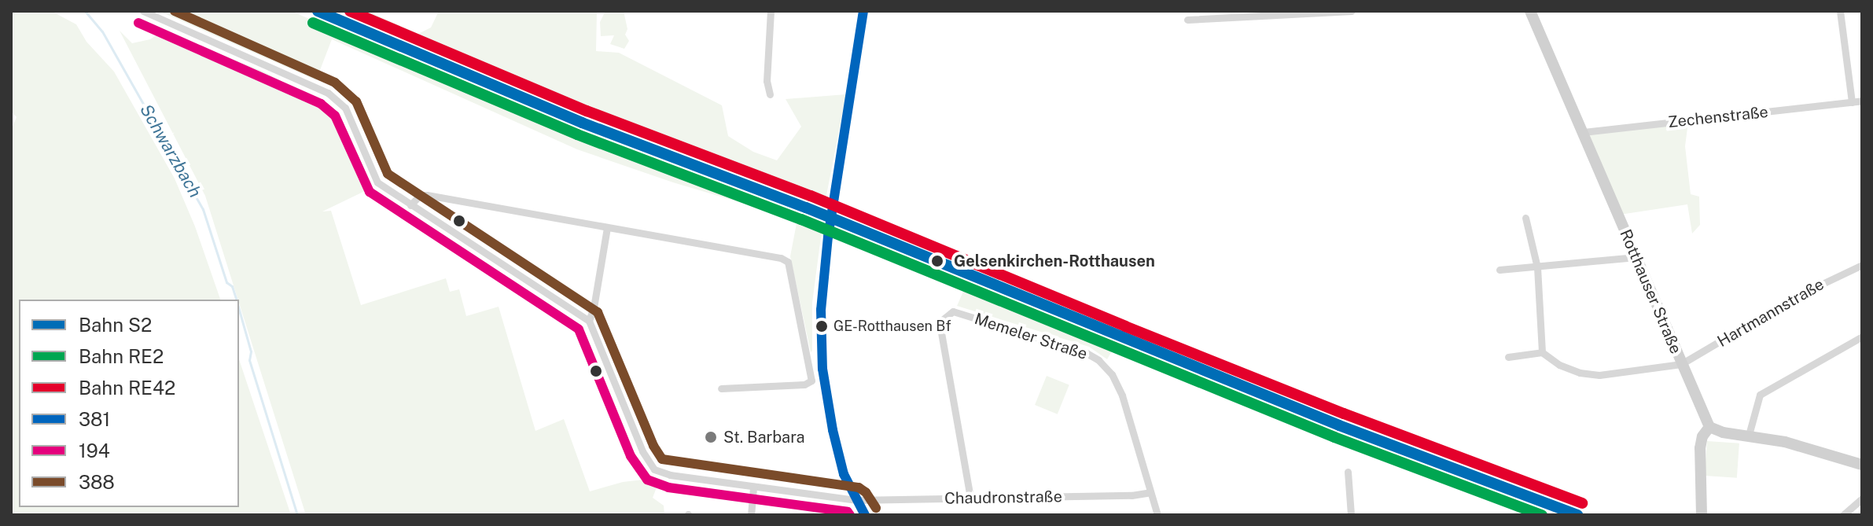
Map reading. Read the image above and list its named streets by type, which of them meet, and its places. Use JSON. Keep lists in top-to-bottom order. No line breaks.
{"streets":{"main road":["Rotthauser Straße"],"street":["Zechenstraße","Hartmannstraße","Memeler Straße","Chaudronstraße"]},"crossings":[["Zechenstraße","Rotthauser Straße"],["Rotthauser Straße","Hartmannstraße"],["Memeler Straße","Chaudronstraße"]],"water":["Schwarzbach"],"places":["Gelsenkirchen-Rotthausen","GE-Rotthausen Bf","St. Barbara"],"lines":["rail line S2","rail line RE42","transit line 381","transit line 388","rail line RE2","transit line 194"],"legend":["Bahn S2","Bahn RE2","Bahn RE42","381","194","388"]}
